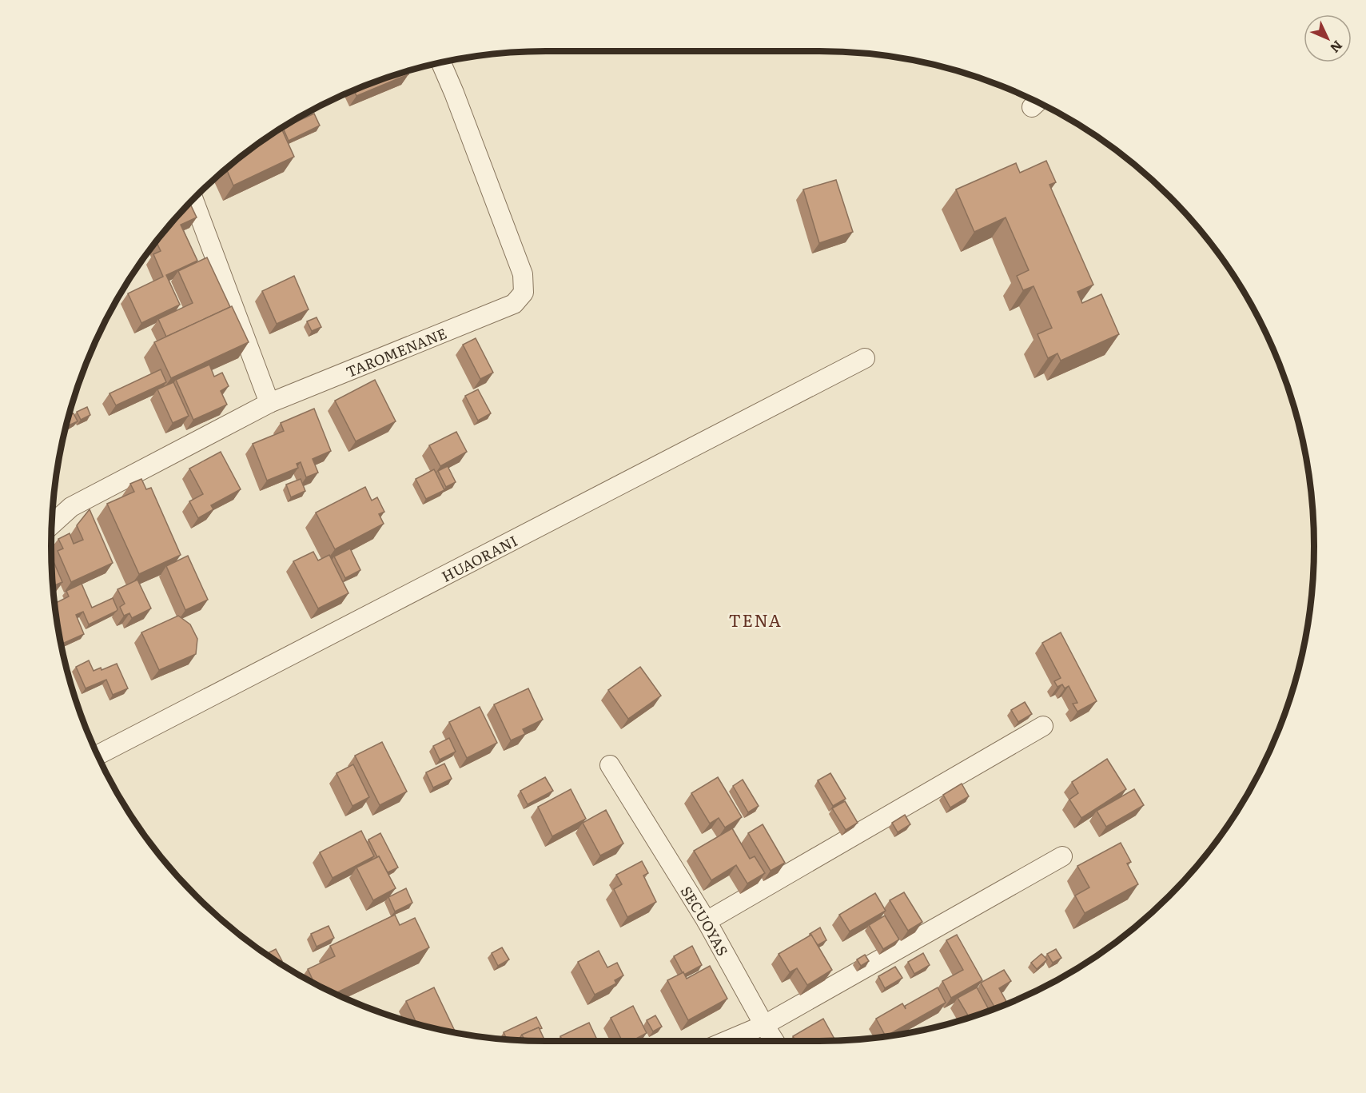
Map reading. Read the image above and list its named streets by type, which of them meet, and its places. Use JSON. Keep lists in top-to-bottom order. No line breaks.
{"streets":{"street":["TAROMENANE","HUAORANI","SECUOYAS"]},"districts":["TENA"],"north":"bottom right"}
